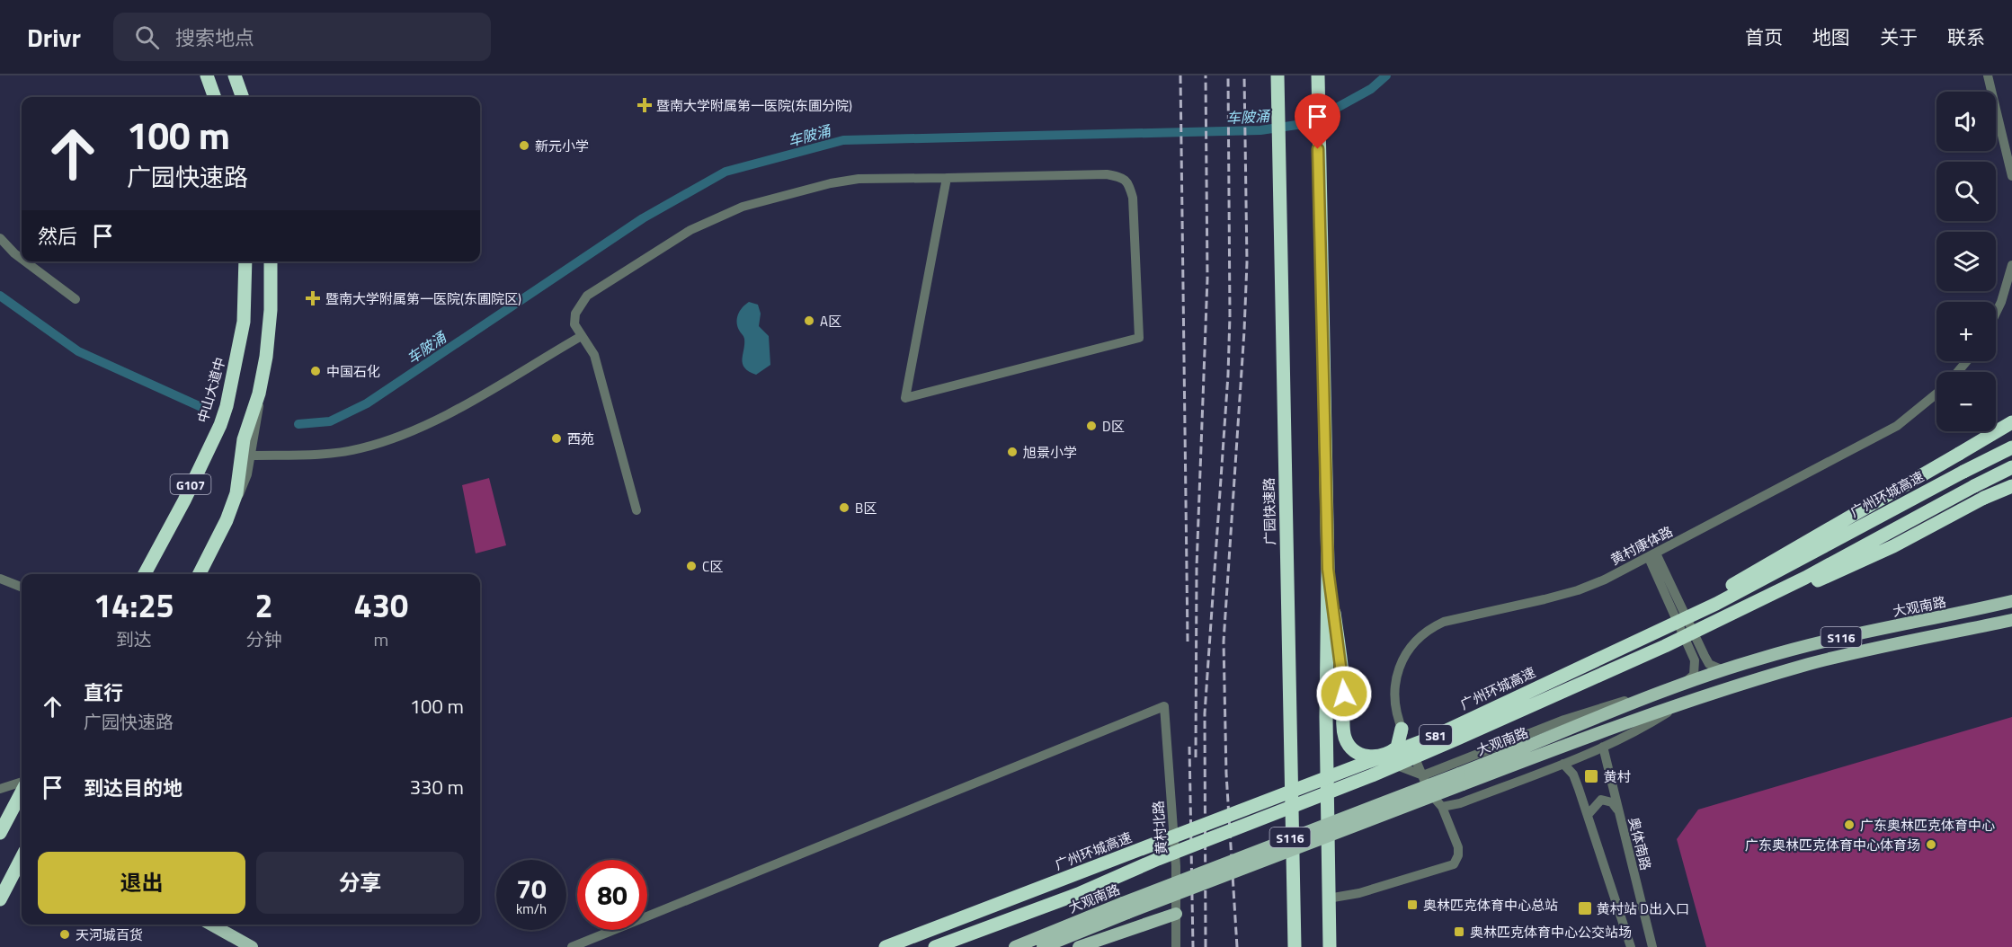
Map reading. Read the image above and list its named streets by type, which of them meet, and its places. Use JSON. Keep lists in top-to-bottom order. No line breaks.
{"streets":{"highway":["中山大道中","G107","广州环城高速","广园快速路","S81"],"main road":["大观南路","S116"],"street":["黄村康体路","黄村北路","奥体南路"]},"water":["车陂涌"],"places":{"health":["暨南大学附属第一医院(东圃分院)","暨南大学附属第一医院(东圃院区)"],"other":["新元小学","A区","中国石化","D区","西苑","旭景小学","B区","C区","广东奥林匹克体育中心","广东奥林匹克体育中心体育场","天河城百货"],"transit":["黄村","奥林匹克体育中心总站","黄村站 D出入口","奥林匹克体育中心公交站场"]},"page":{"header":"Drivr","search":"搜索地点","nav":["首页","地图","关于","联系"],"map_buttons":["+","−"],"turn":["100 m","广园快速路"],"then":"然后","eta":["14:25","到达","2","分钟","430","m"],"list":[{"name":"直行","note":"广园快速路","value":"100 m"},{"name":"到达目的地","value":"330 m"}],"buttons":["退出","分享"],"speed":"70 km/h","limit":"80"}}
